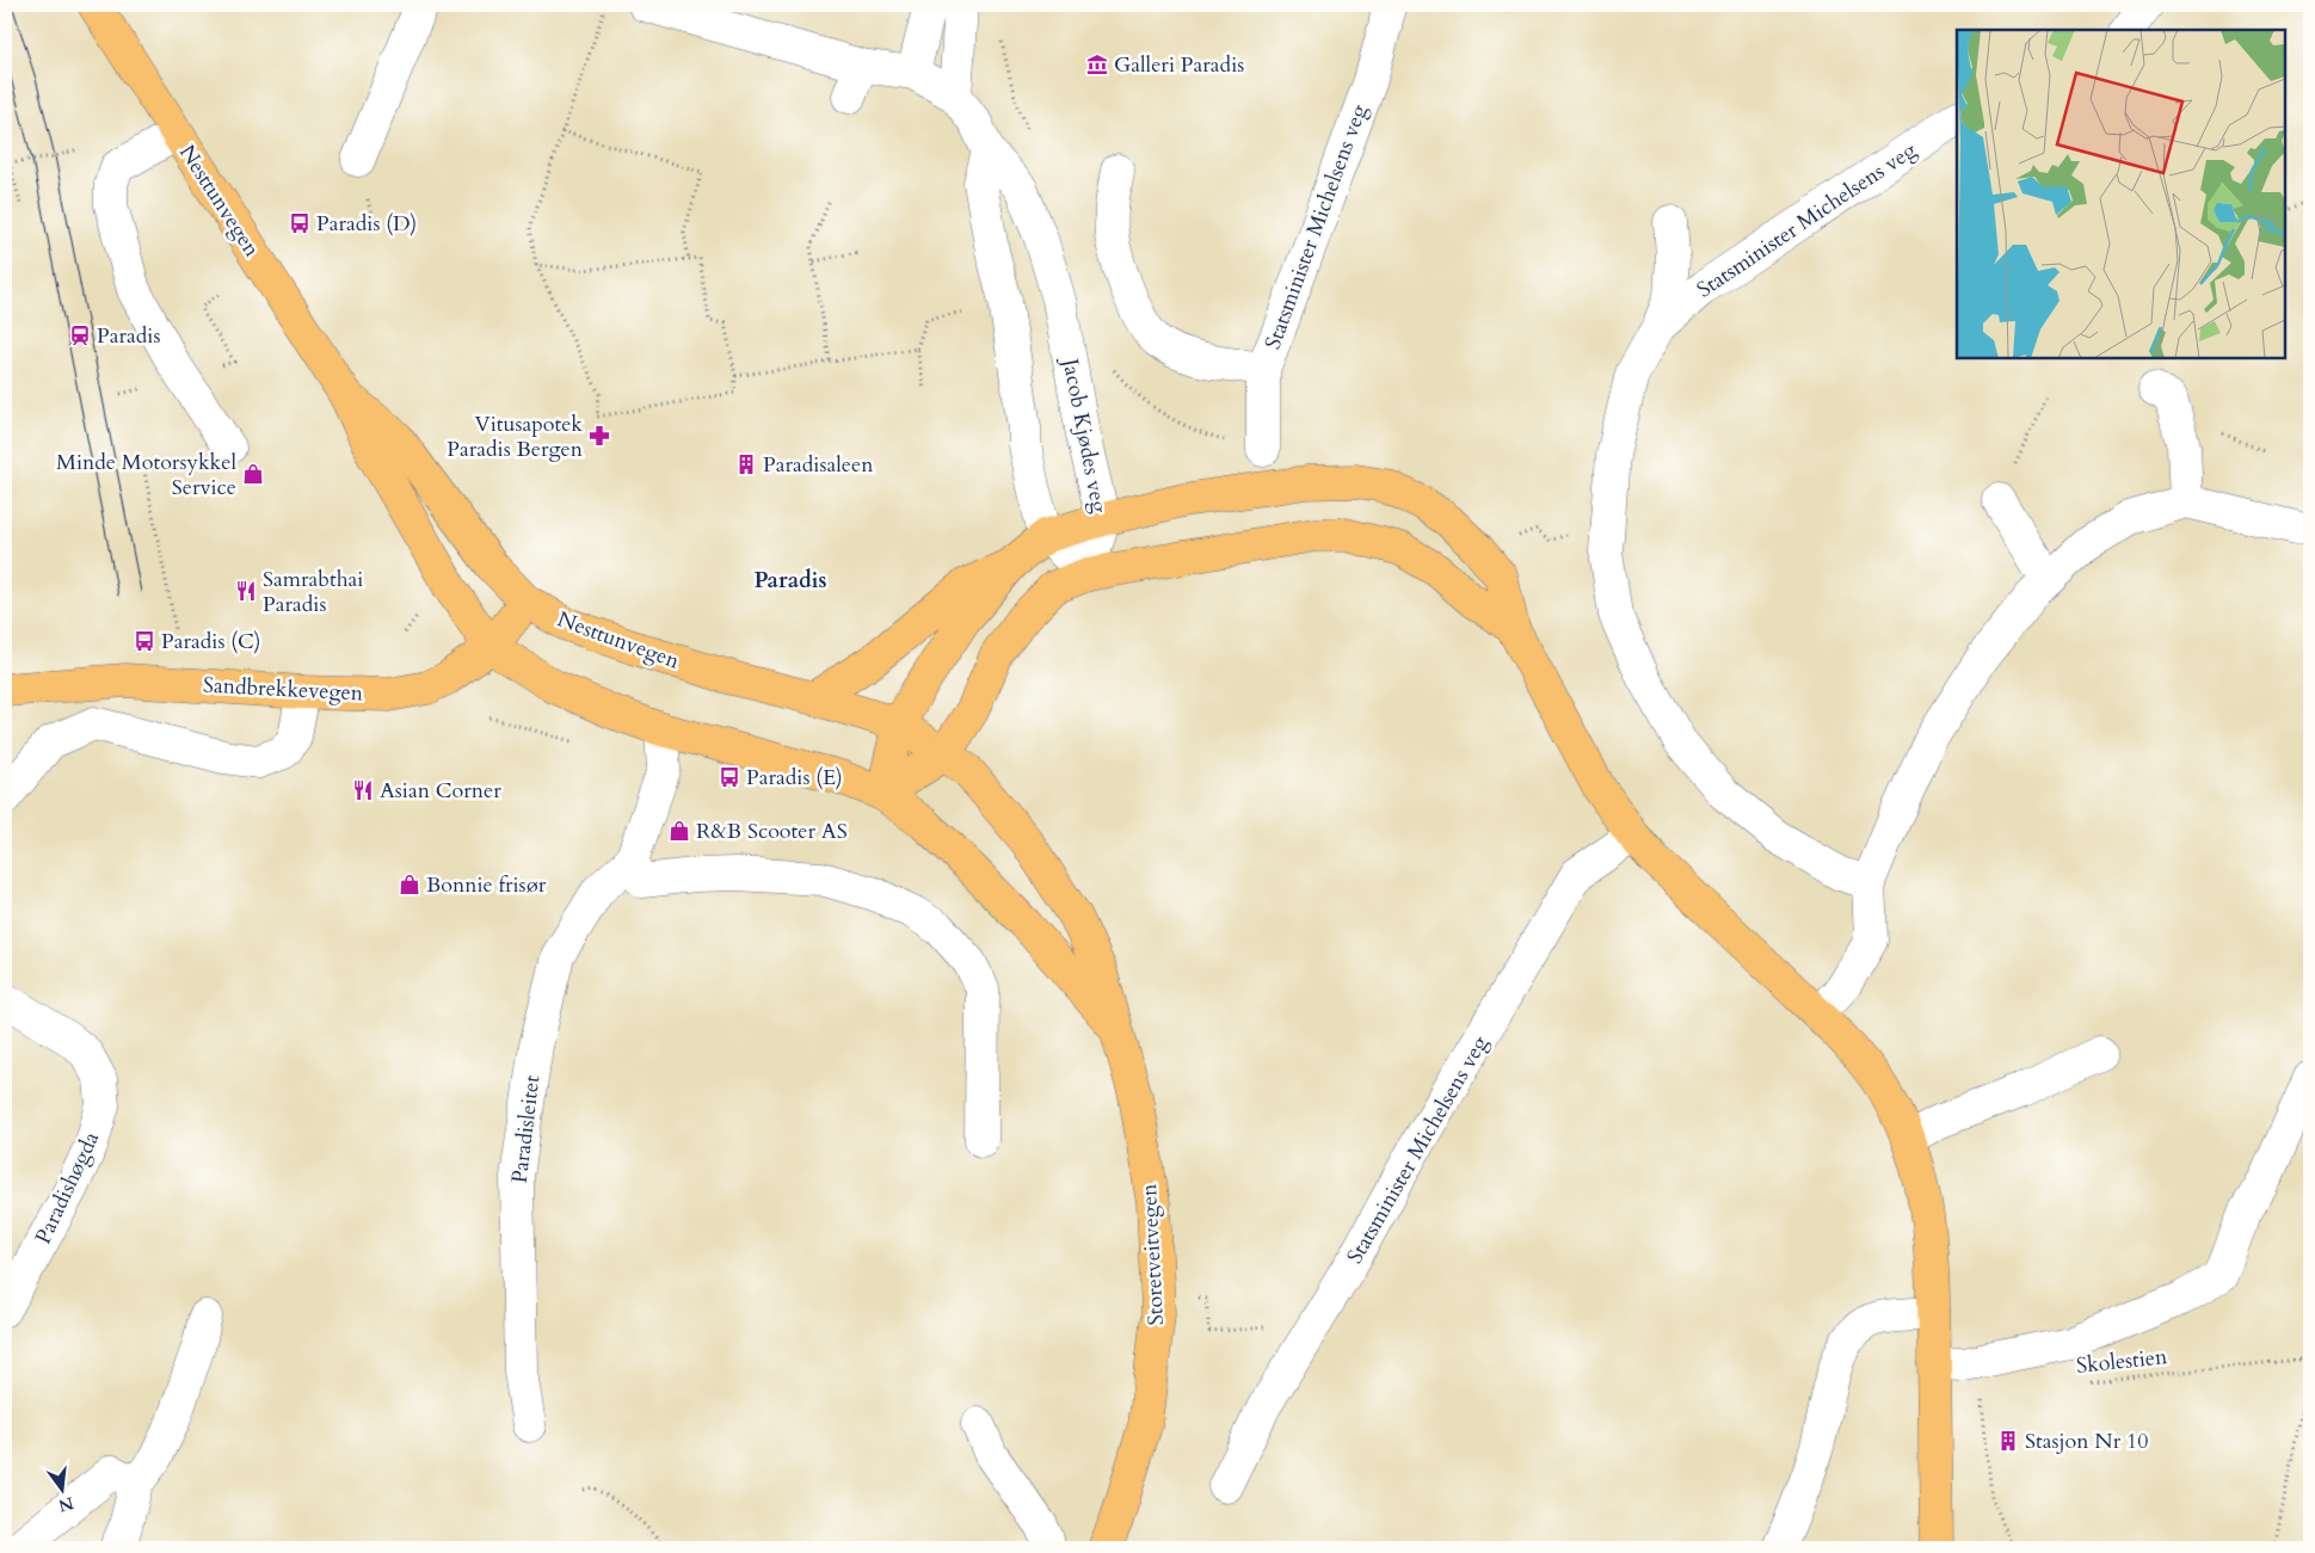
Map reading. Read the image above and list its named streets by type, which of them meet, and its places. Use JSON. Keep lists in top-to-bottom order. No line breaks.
{"streets":{"main road":["Nesttunvegen","Sandbrekkevegen","Storetveitvegen"],"street":["Statsminister Michelsens veg","Jacob Kjødes veg","Paradisleitet","Paradishøgda"],"path":["Skolestien"]},"crossings":[["Nesttunvegen","Sandbrekkevegen"],["Nesttunvegen","Paradisleitet"],["Nesttunvegen","Storetveitvegen"]],"districts":["Paradis"],"places":{"museum":["Galleri Paradis"],"bus stop":["Paradis (D)","Paradis (C)","Paradis (E)"],"station":["Paradis"],"pharmacy":["Vitusapotek Paradis Bergen"],"building":["Paradisaleen","Stasjon Nr 10"],"shop":["Minde Motorsykkel Service","R&B Scooter AS","Bonnie frisør"],"restaurant":["Samrabthai Paradis","Asian Corner"]},"north":"bottom"}
